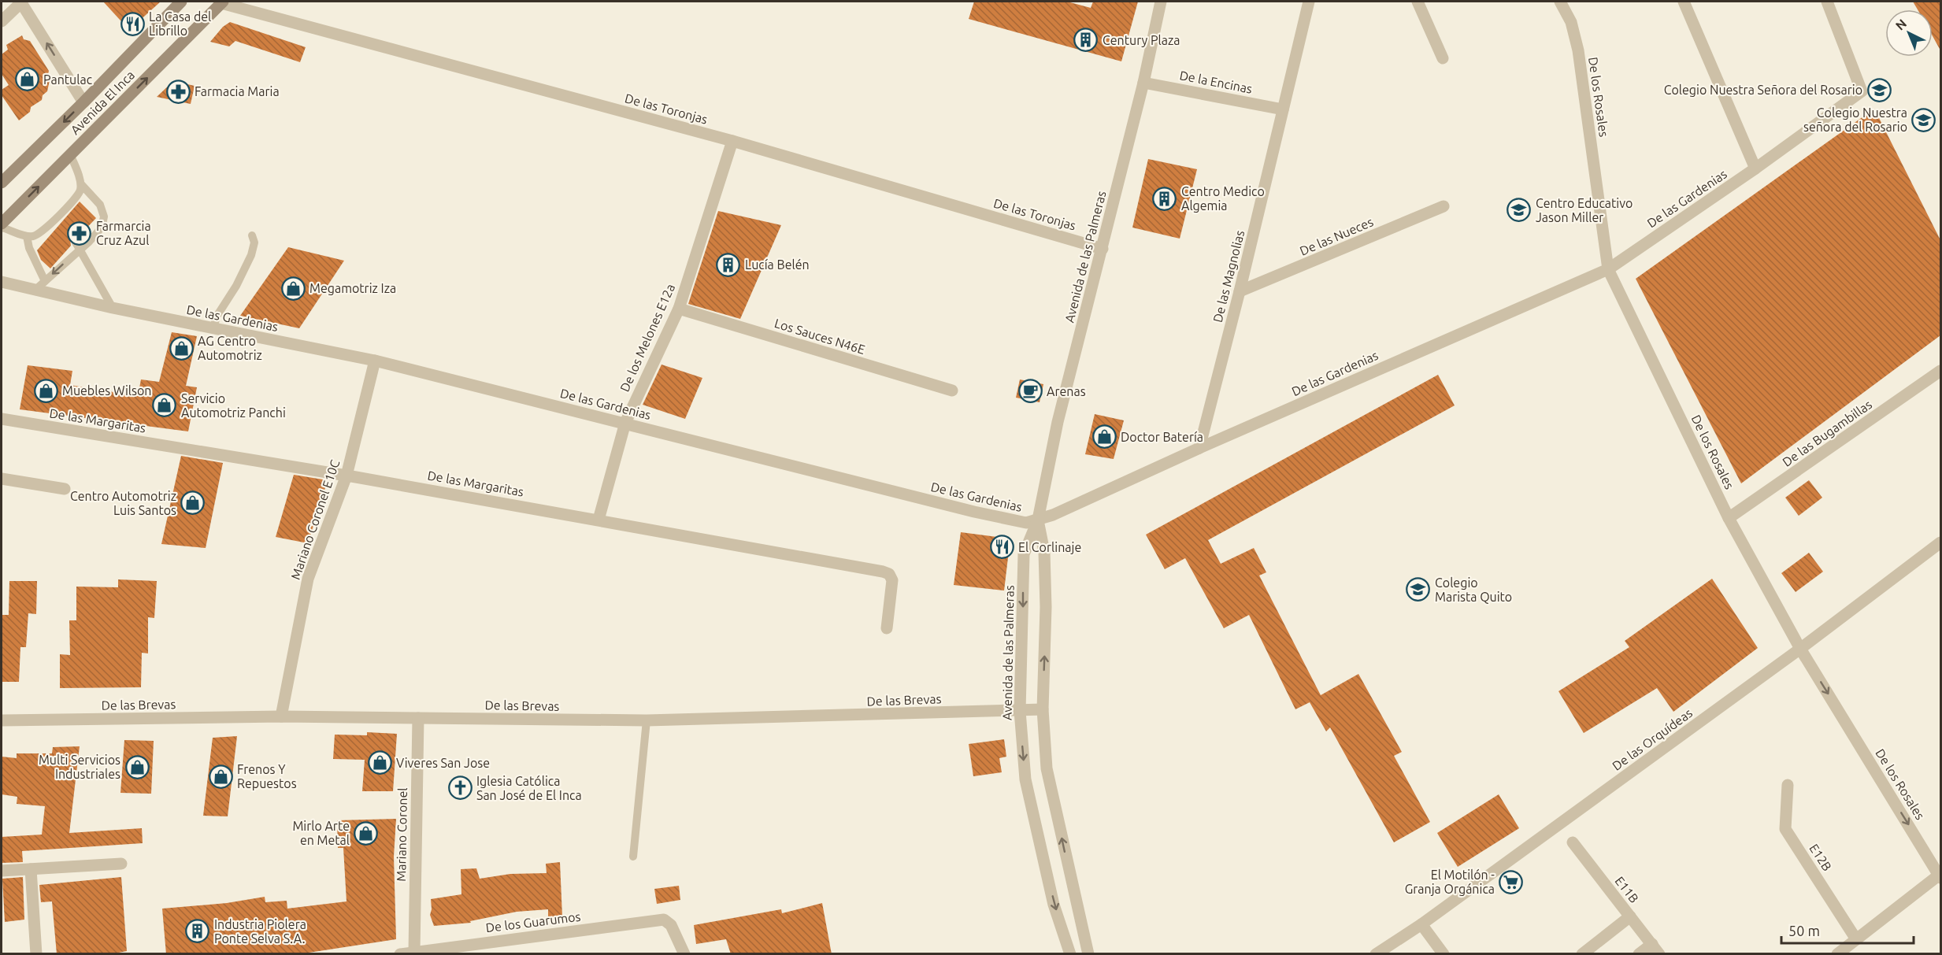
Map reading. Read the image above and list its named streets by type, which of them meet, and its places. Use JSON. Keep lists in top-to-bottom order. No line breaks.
{"streets":{"main road":["Avenida El Inca"],"street":["De la Encinas","De los Rosales","De las Toronjas","De las Gardenias","De las Nueces","Avenida de las Palmeras","De las Magnolias","Los Sauces N46E","De los Melones E12a","De las Margaritas","De las Bugambillas","Mariano Coronel E10C","De las Brevas","De las Orquídeas","Mariano Coronel","E12B","E11B","De los Guarumos"]},"crossings":[["De la Encinas","Avenida de las Palmeras"],["De la Encinas","De las Magnolias"],["De los Rosales","De las Gardenias"],["De los Rosales","De las Bugambillas"],["De los Rosales","De las Orquídeas"],["Avenida El Inca","De las Toronjas"],["De las Toronjas","Avenida de las Palmeras"],["De las Toronjas","De los Melones E12a"],["De las Gardenias","Avenida de las Palmeras"],["De las Gardenias","De las Magnolias"],["De las Gardenias","De los Melones E12a"],["De las Gardenias","Mariano Coronel E10C"],["De las Nueces","De las Magnolias"],["Avenida de las Palmeras","De las Brevas"],["Los Sauces N46E","De los Melones E12a"],["De los Melones E12a","De las Margaritas"],["De las Margaritas","Mariano Coronel E10C"],["Mariano Coronel E10C","De las Brevas"],["De las Brevas","Mariano Coronel"],["Mariano Coronel","De los Guarumos"]],"places":{"restaurant":["La Casa del Librillo","El Corlinaje"],"building":["Century Plaza","Centro Medico Algemia","Lucía Belén","Industria Piolera Ponte Selva S.A."],"shop":["Pantulac","Megamotriz Iza","AG Centro Automotriz","Muebles Wilson","Servicio Automotriz Panchi","Doctor Batería","Centro Automotriz Luis Santos","Viveres San Jose","Multi Servicios Industriales","Frenos Y Repuestos","Mirlo Arte en Metal"],"school or university":["Colegio Nuestra Señora del Rosario","Colegio Nuestra señora del Rosario","Centro Educativo Jason Miller","Colegio Marista Quito"],"pharmacy":["Farmacia Maria","Farmarcia Cruz Azul"],"cafe":["Arenas"],"church":["Iglesia Católica San José de El Inca"],"supermarket":["El Motilón - Granja Orgánica"]},"scale_bar":"50 m","north":"top left"}
